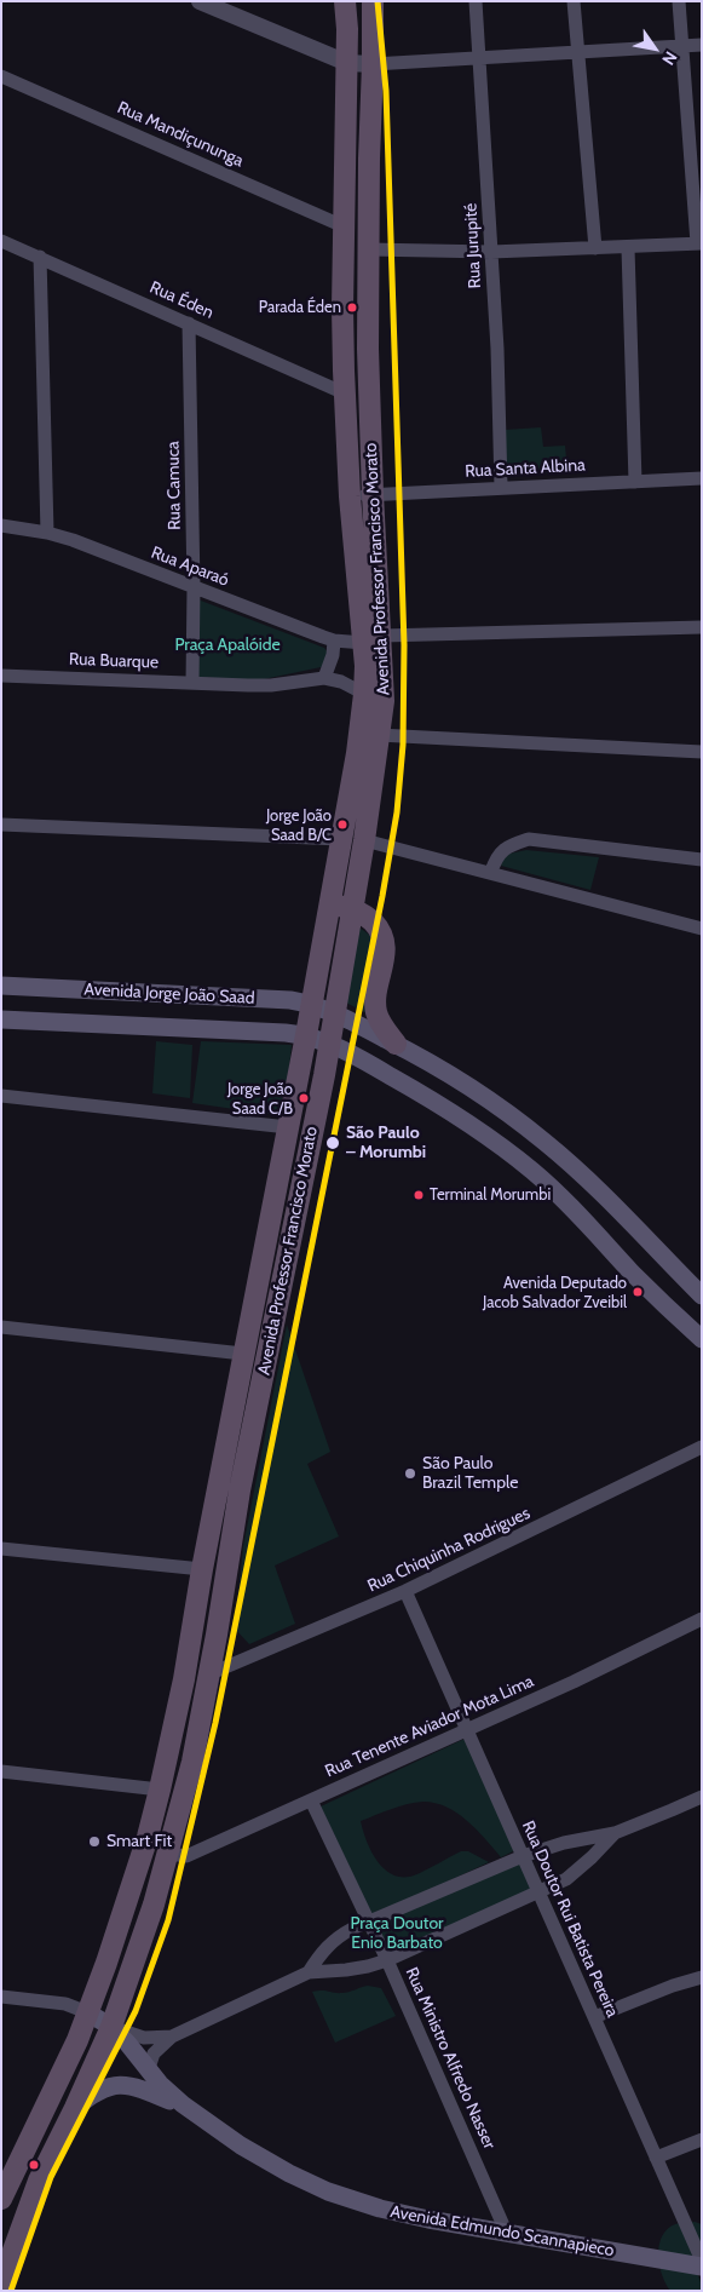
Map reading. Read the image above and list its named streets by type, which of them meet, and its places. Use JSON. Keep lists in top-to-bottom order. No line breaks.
{"streets":{"highway":["Avenida Professor Francisco Morato"],"main road":["Avenida Jorge João Saad","Avenida Edmundo Scannapieco"],"street":["Rua Mandiçununga","Rua Jurupité","Rua Éden","Rua Santa Albina","Rua Camuca","Rua Aparaó","Rua Buarque","Rua Chiquinha Rodrigues","Rua Tenente Aviador Mota Lima","Rua Doutor Rui Batista Pereira","Rua Ministro Alfredo Nasser"]},"crossings":[["Rua Mandiçununga","Avenida Professor Francisco Morato"],["Rua Jurupité","Rua Santa Albina"],["Rua Éden","Rua Camuca"],["Rua Éden","Avenida Professor Francisco Morato"],["Rua Santa Albina","Avenida Professor Francisco Morato"],["Rua Camuca","Rua Aparaó"],["Rua Camuca","Rua Buarque"],["Rua Aparaó","Avenida Professor Francisco Morato"],["Avenida Professor Francisco Morato","Rua Buarque"],["Avenida Professor Francisco Morato","Avenida Jorge João Saad"],["Avenida Professor Francisco Morato","Rua Chiquinha Rodrigues"],["Avenida Professor Francisco Morato","Rua Tenente Aviador Mota Lima"],["Avenida Professor Francisco Morato","Avenida Edmundo Scannapieco"],["Rua Chiquinha Rodrigues","Rua Doutor Rui Batista Pereira"],["Rua Tenente Aviador Mota Lima","Rua Doutor Rui Batista Pereira"],["Rua Tenente Aviador Mota Lima","Rua Ministro Alfredo Nasser"],["Rua Ministro Alfredo Nasser","Avenida Edmundo Scannapieco"]],"parks":["Praça Apalóide","Praça Doutor Enio Barbato"],"places":["Parada Éden","Jorge João Saad B/C","Jorge João Saad C/B","São Paulo – Morumbi","Terminal Morumbi","Avenida Deputado Jacob Salvador Zveibil","São Paulo Brazil Temple","Smart Fit"],"north":"bottom right"}
